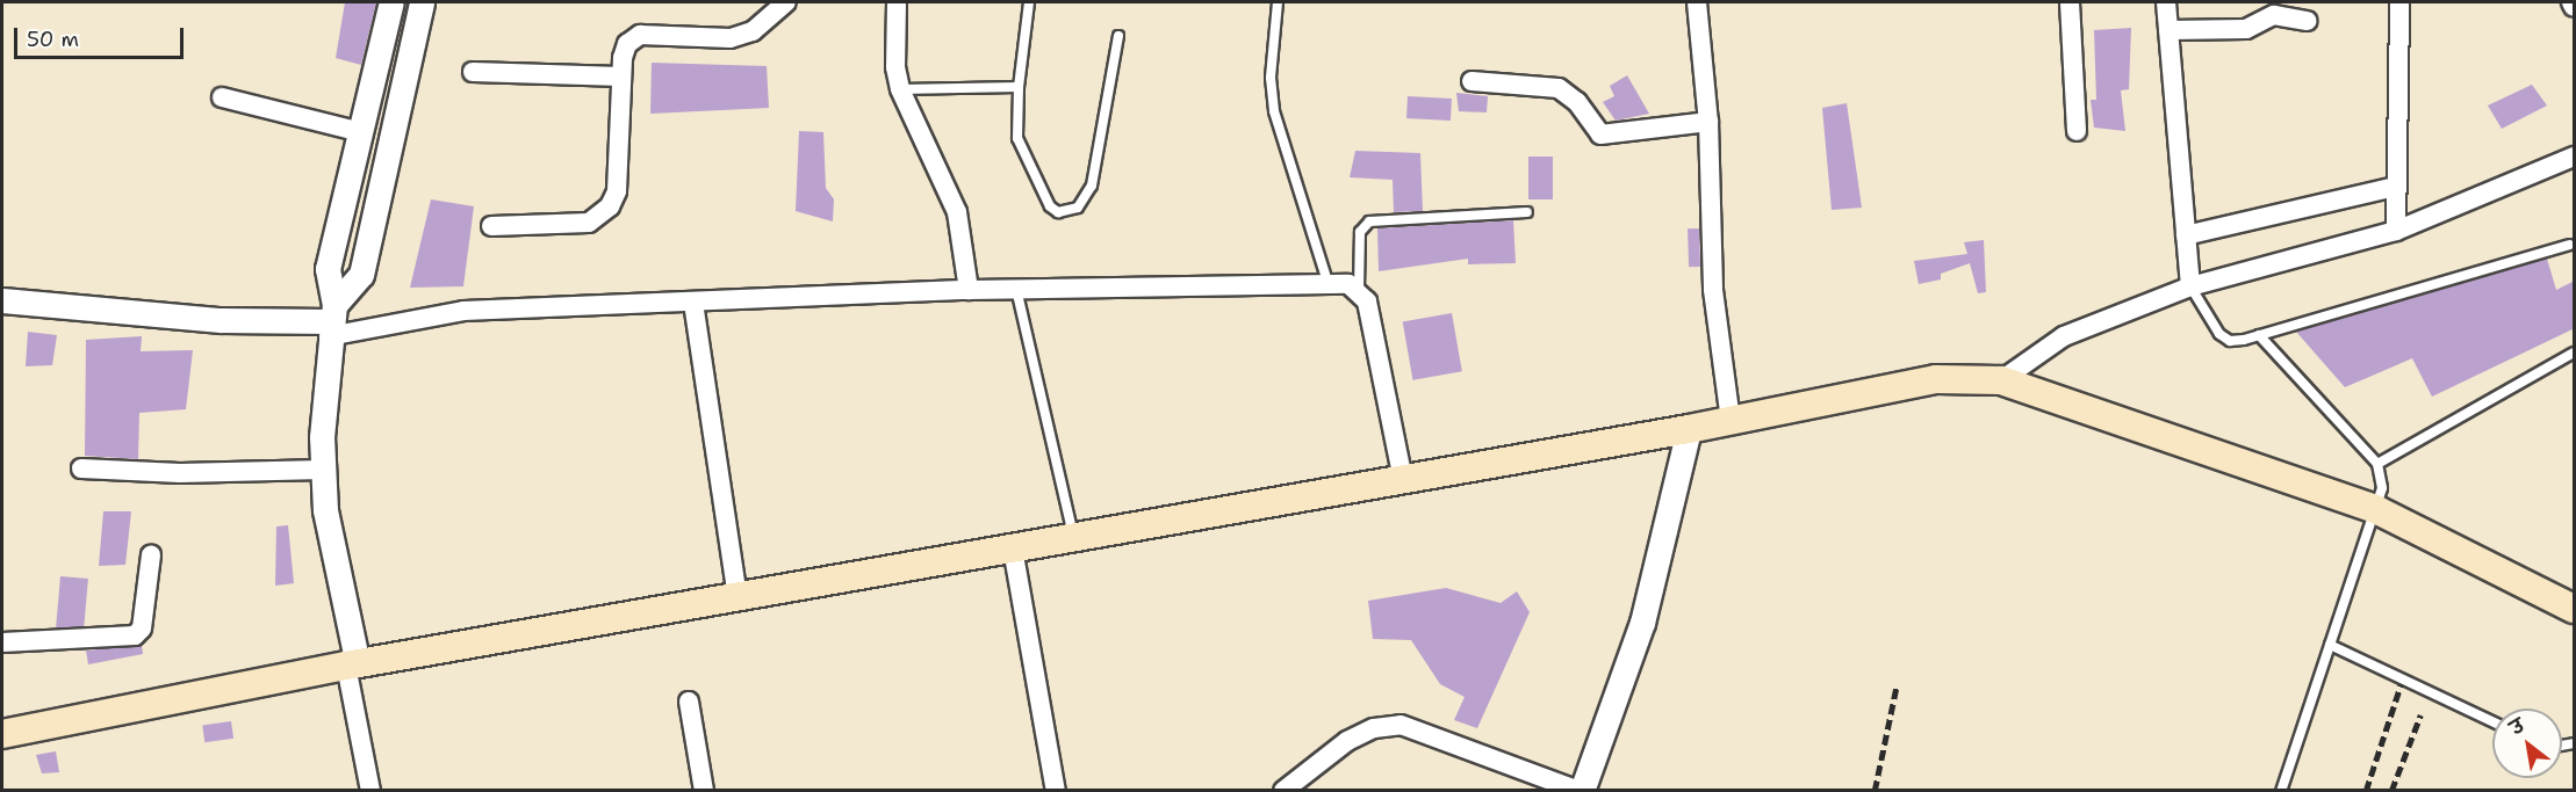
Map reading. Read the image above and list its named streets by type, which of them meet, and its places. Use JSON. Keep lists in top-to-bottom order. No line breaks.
{"scale_bar":"50 m","north":"top left"}
